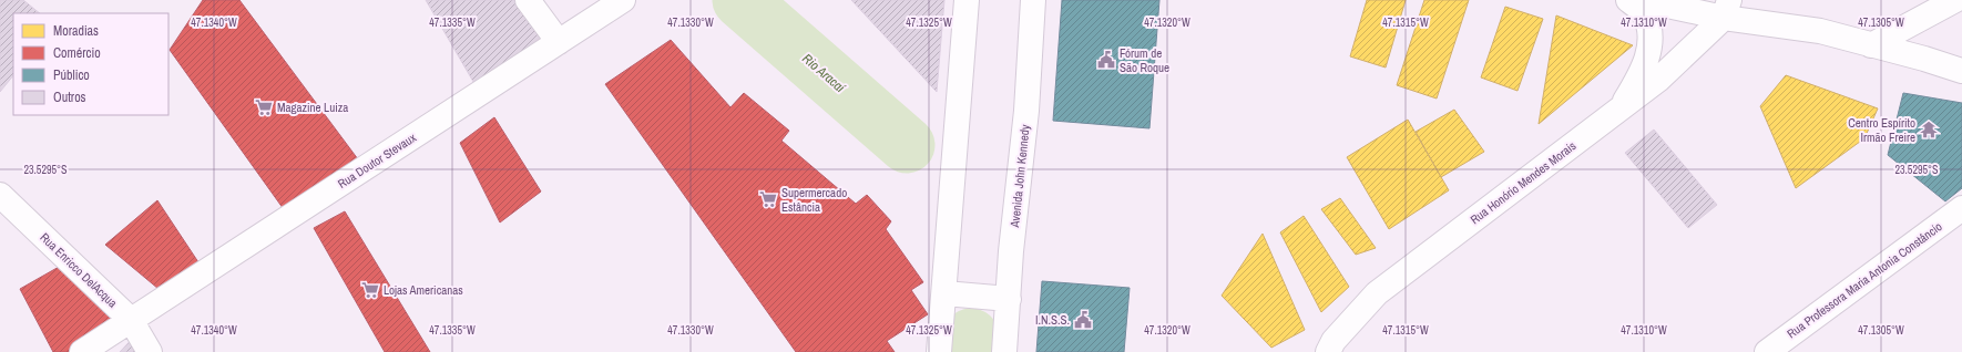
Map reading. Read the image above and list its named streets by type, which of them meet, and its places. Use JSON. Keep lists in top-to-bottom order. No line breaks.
{"streets":{"street":["Rua Doutor Stevaux","Avenida John Kennedy","Rua Honório Mendes Morais","Rua Enricco DelAcqua","Rua Professora Maria Antonia Constâncio"]},"crossings":[["Rua Doutor Stevaux","Rua Enricco DelAcqua"]],"water":["Rio Aracaí"],"places":{"public building":["Fórum de São Roque","I.N.S.S."],"supermarket":["Magazine Luiza","Supermercado Estância","Lojas Americanas"],"temple":["Centro Espírito Irmão Freire"]},"legend":["Moradias","Comércio","Público","Outros"],"coordinates":["47.1340°W","47.1335°W","47.1330°W","47.1325°W","47.1320°W","47.1315°W","47.1310°W","47.1305°W","23.5295°S"]}
